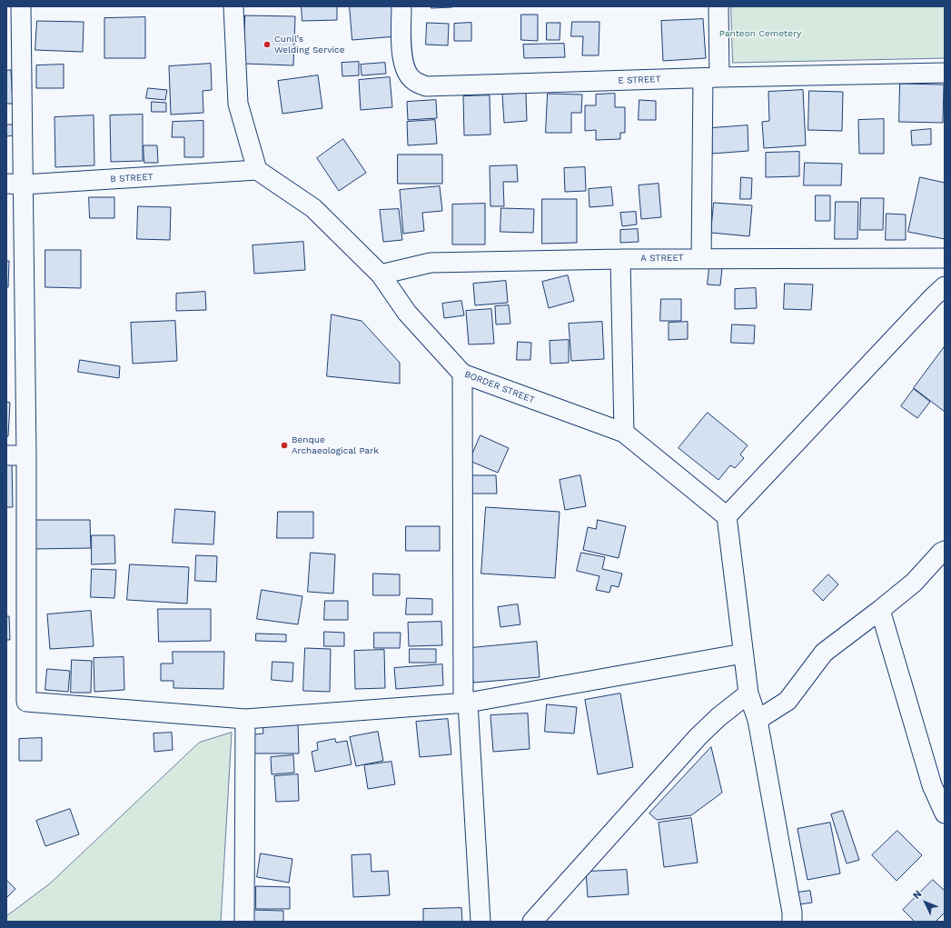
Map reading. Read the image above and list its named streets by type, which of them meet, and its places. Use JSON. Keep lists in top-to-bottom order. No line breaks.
{"streets":{"street":["E STREET","B STREET","A STREET","BORDER STREET"]},"crossings":[["B STREET","BORDER STREET"],["A STREET","BORDER STREET"]],"parks":["Panteon Cemetery"],"places":["Cunil’s Welding Service","Benque Archaeological Park"],"north":"top left"}
